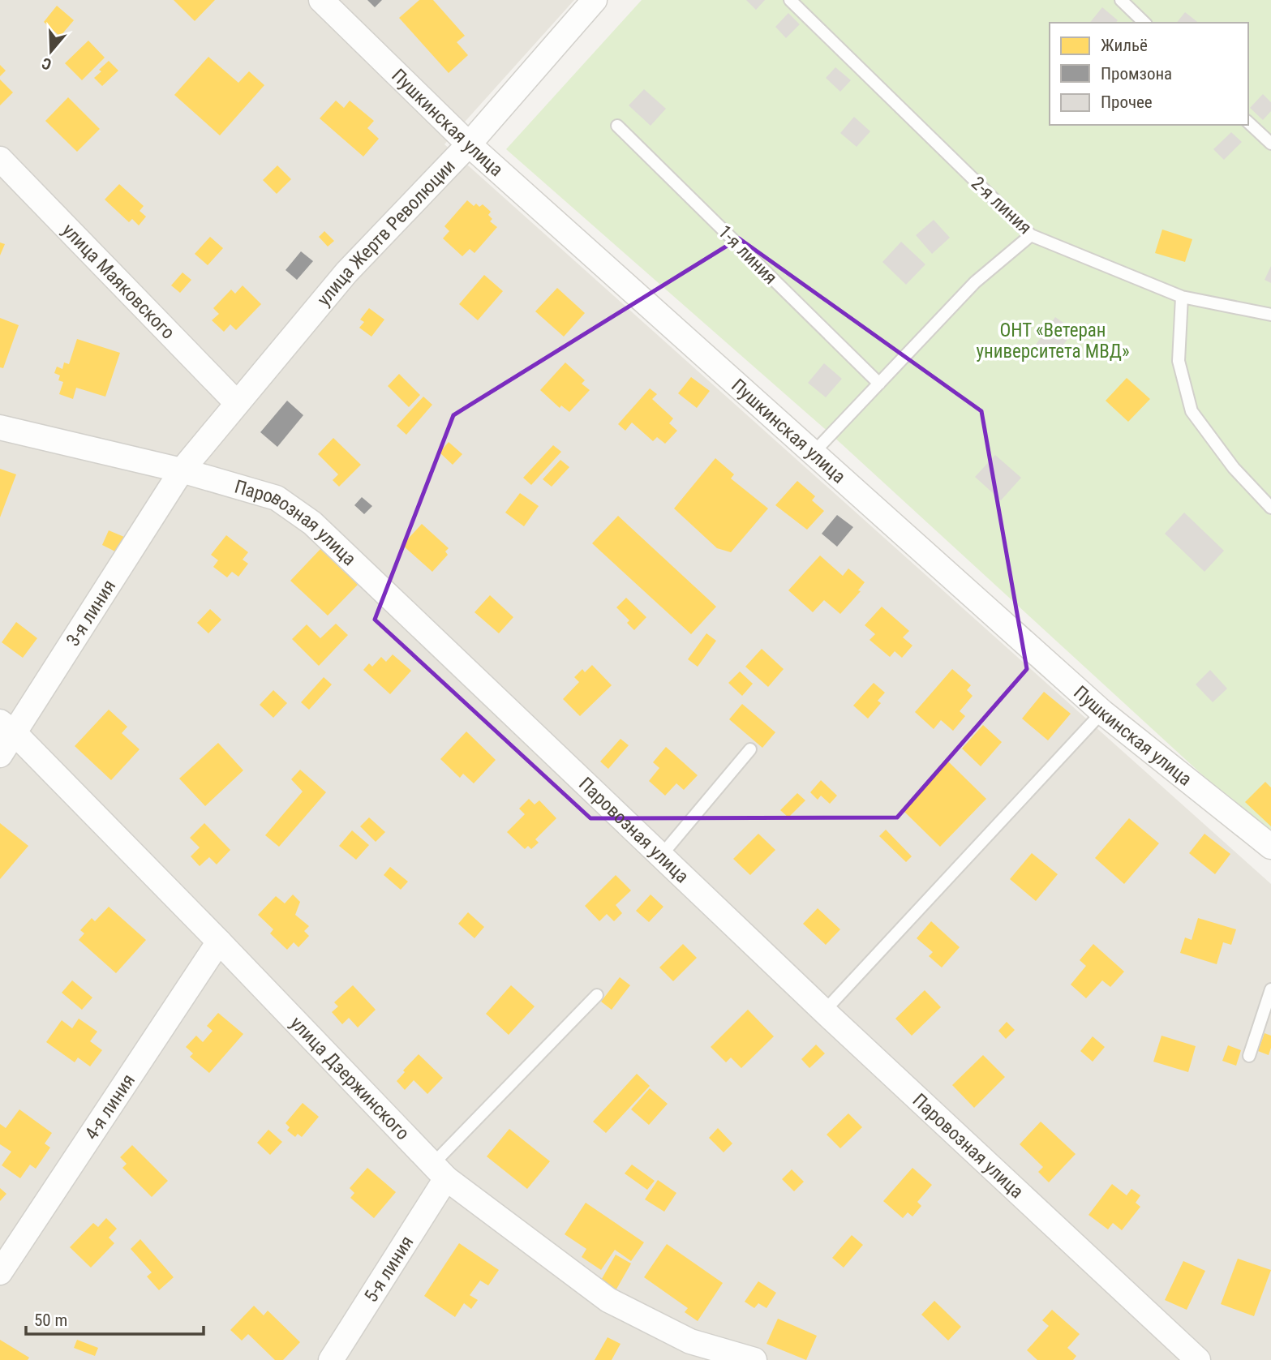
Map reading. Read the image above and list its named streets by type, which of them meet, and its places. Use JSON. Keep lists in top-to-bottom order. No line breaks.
{"streets":{"street":["Пушкинская улица","улица Жертв Революции","улица Маяковского","Паровозная улица","3-я линия","улица Дзержинского","4-я линия","5-я линия"],"lane":["2-я линия","1-я линия"]},"crossings":[["Пушкинская улица","улица Жертв Революции"],["улица Жертв Революции","улица Маяковского"],["улица Жертв Революции","Паровозная улица"],["улица Жертв Революции","3-я линия"],["Паровозная улица","3-я линия"],["3-я линия","улица Дзержинского"],["улица Дзержинского","4-я линия"],["улица Дзержинского","5-я линия"]],"parks":["ОНТ «Ветеран университета МВД»"],"legend":["Жильё","Промзона","Прочее"],"scale_bar":"50 m","north":"bottom"}
